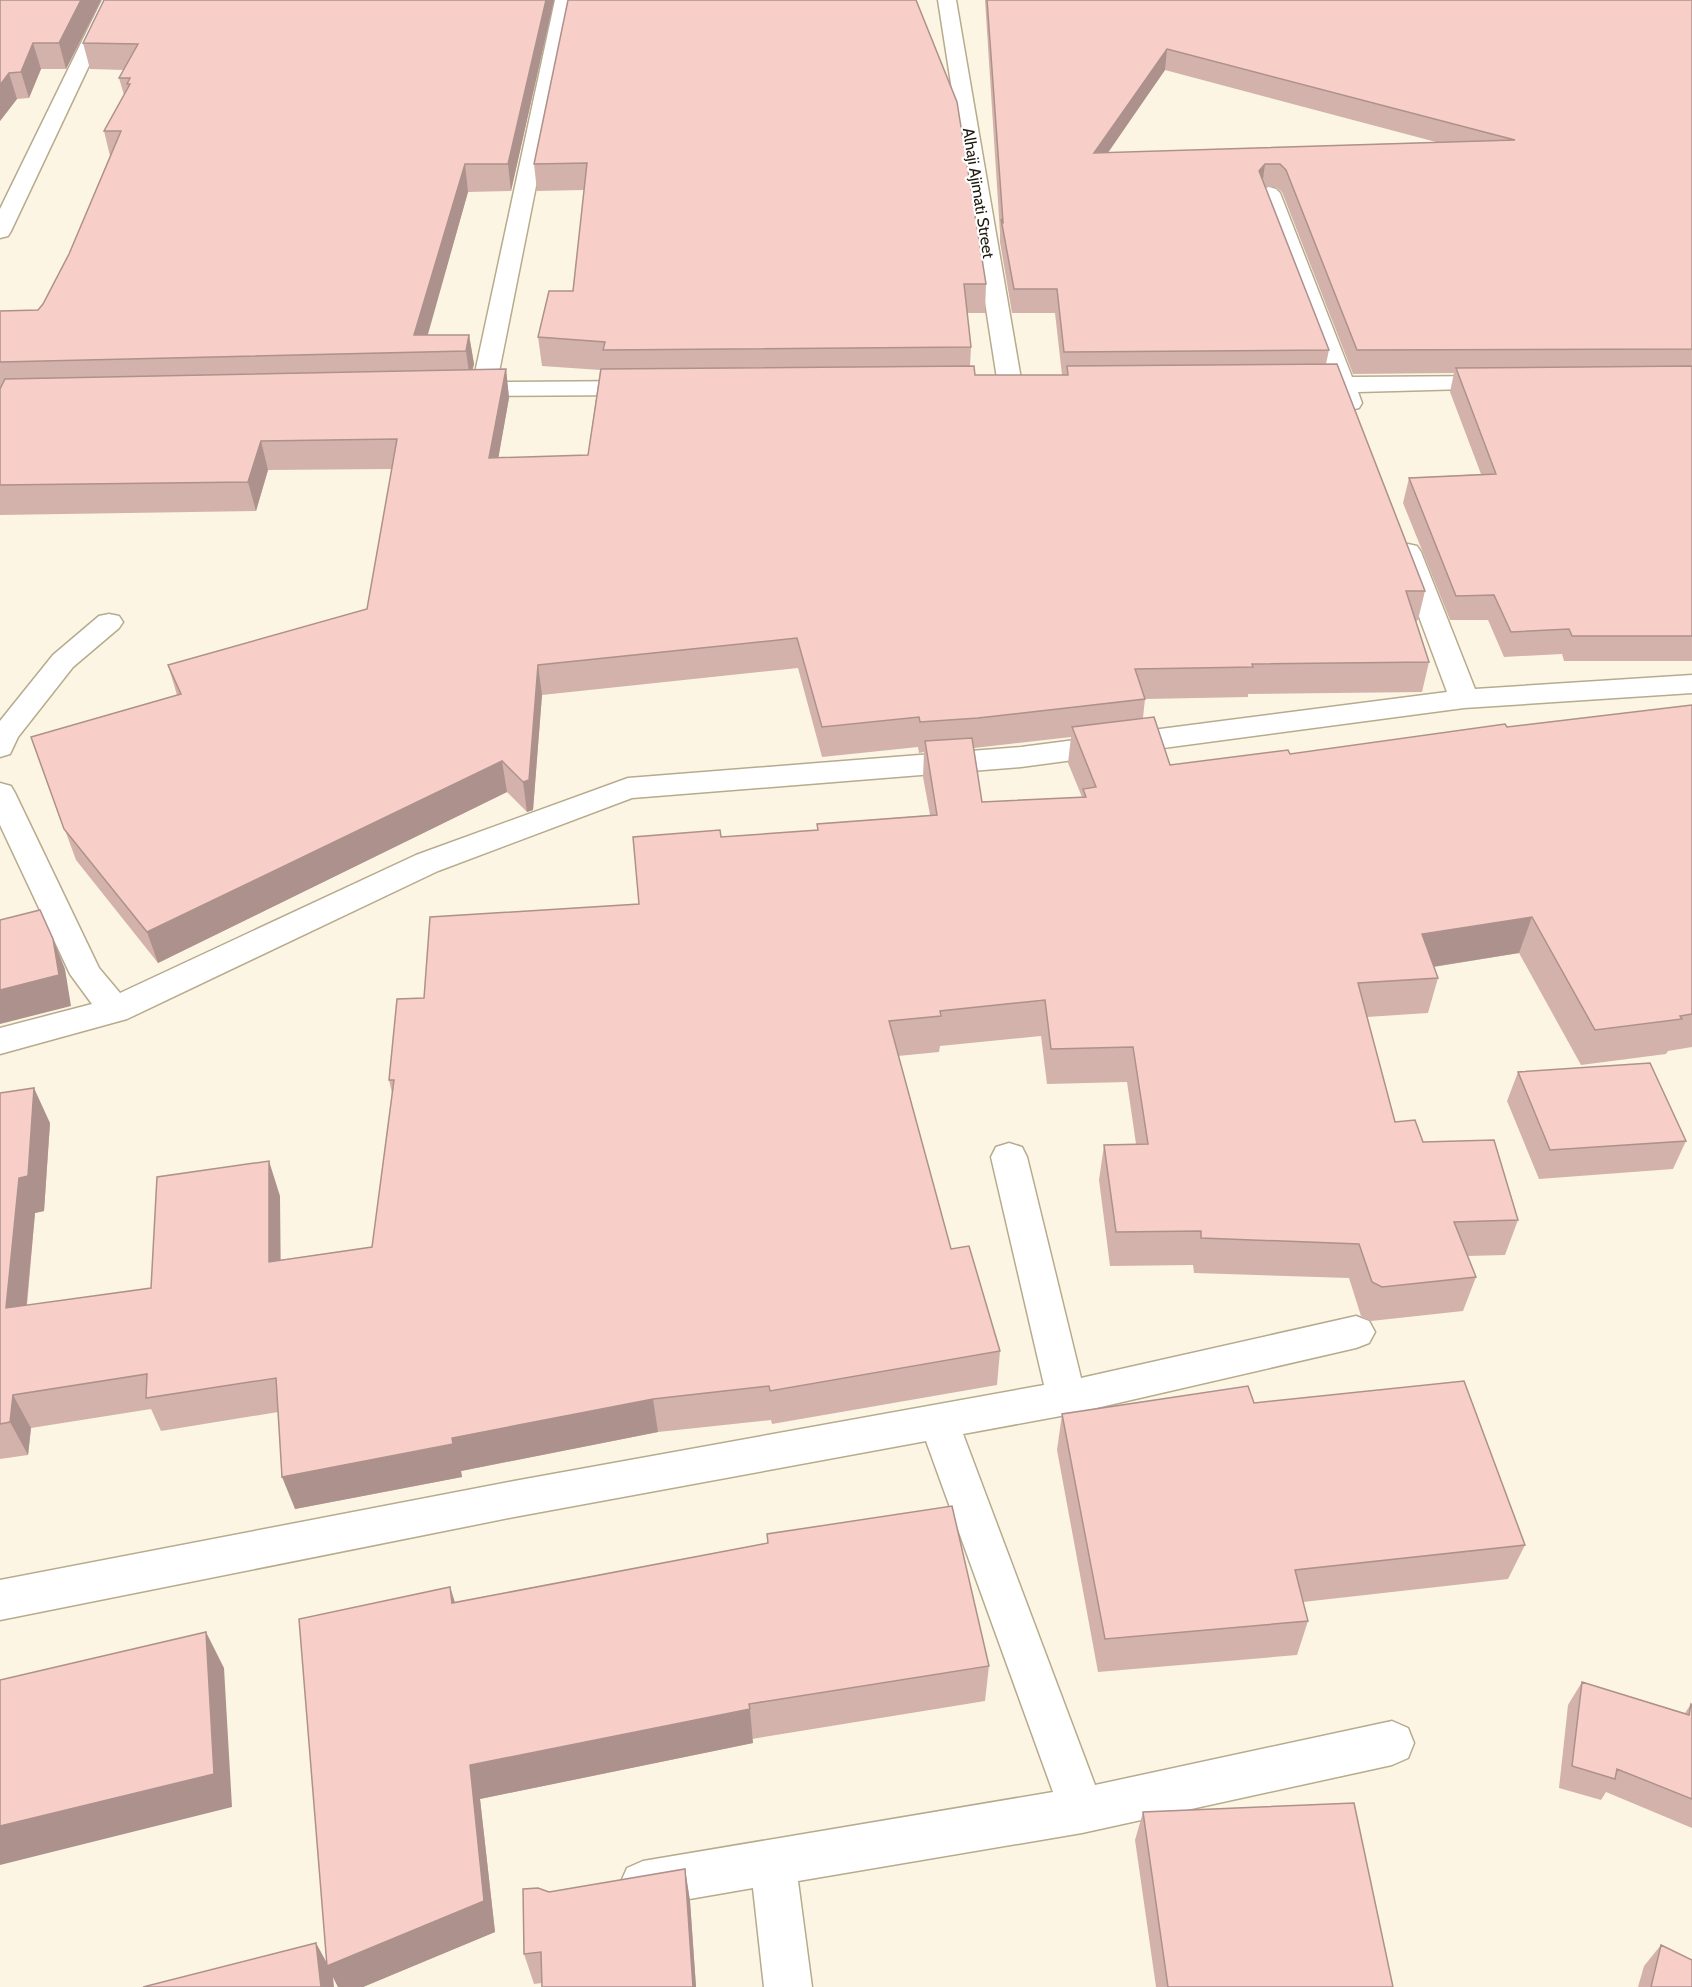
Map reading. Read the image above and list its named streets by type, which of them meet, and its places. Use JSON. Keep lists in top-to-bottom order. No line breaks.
{"streets":{"street":["Alhaji Ajimati Street"]}}
